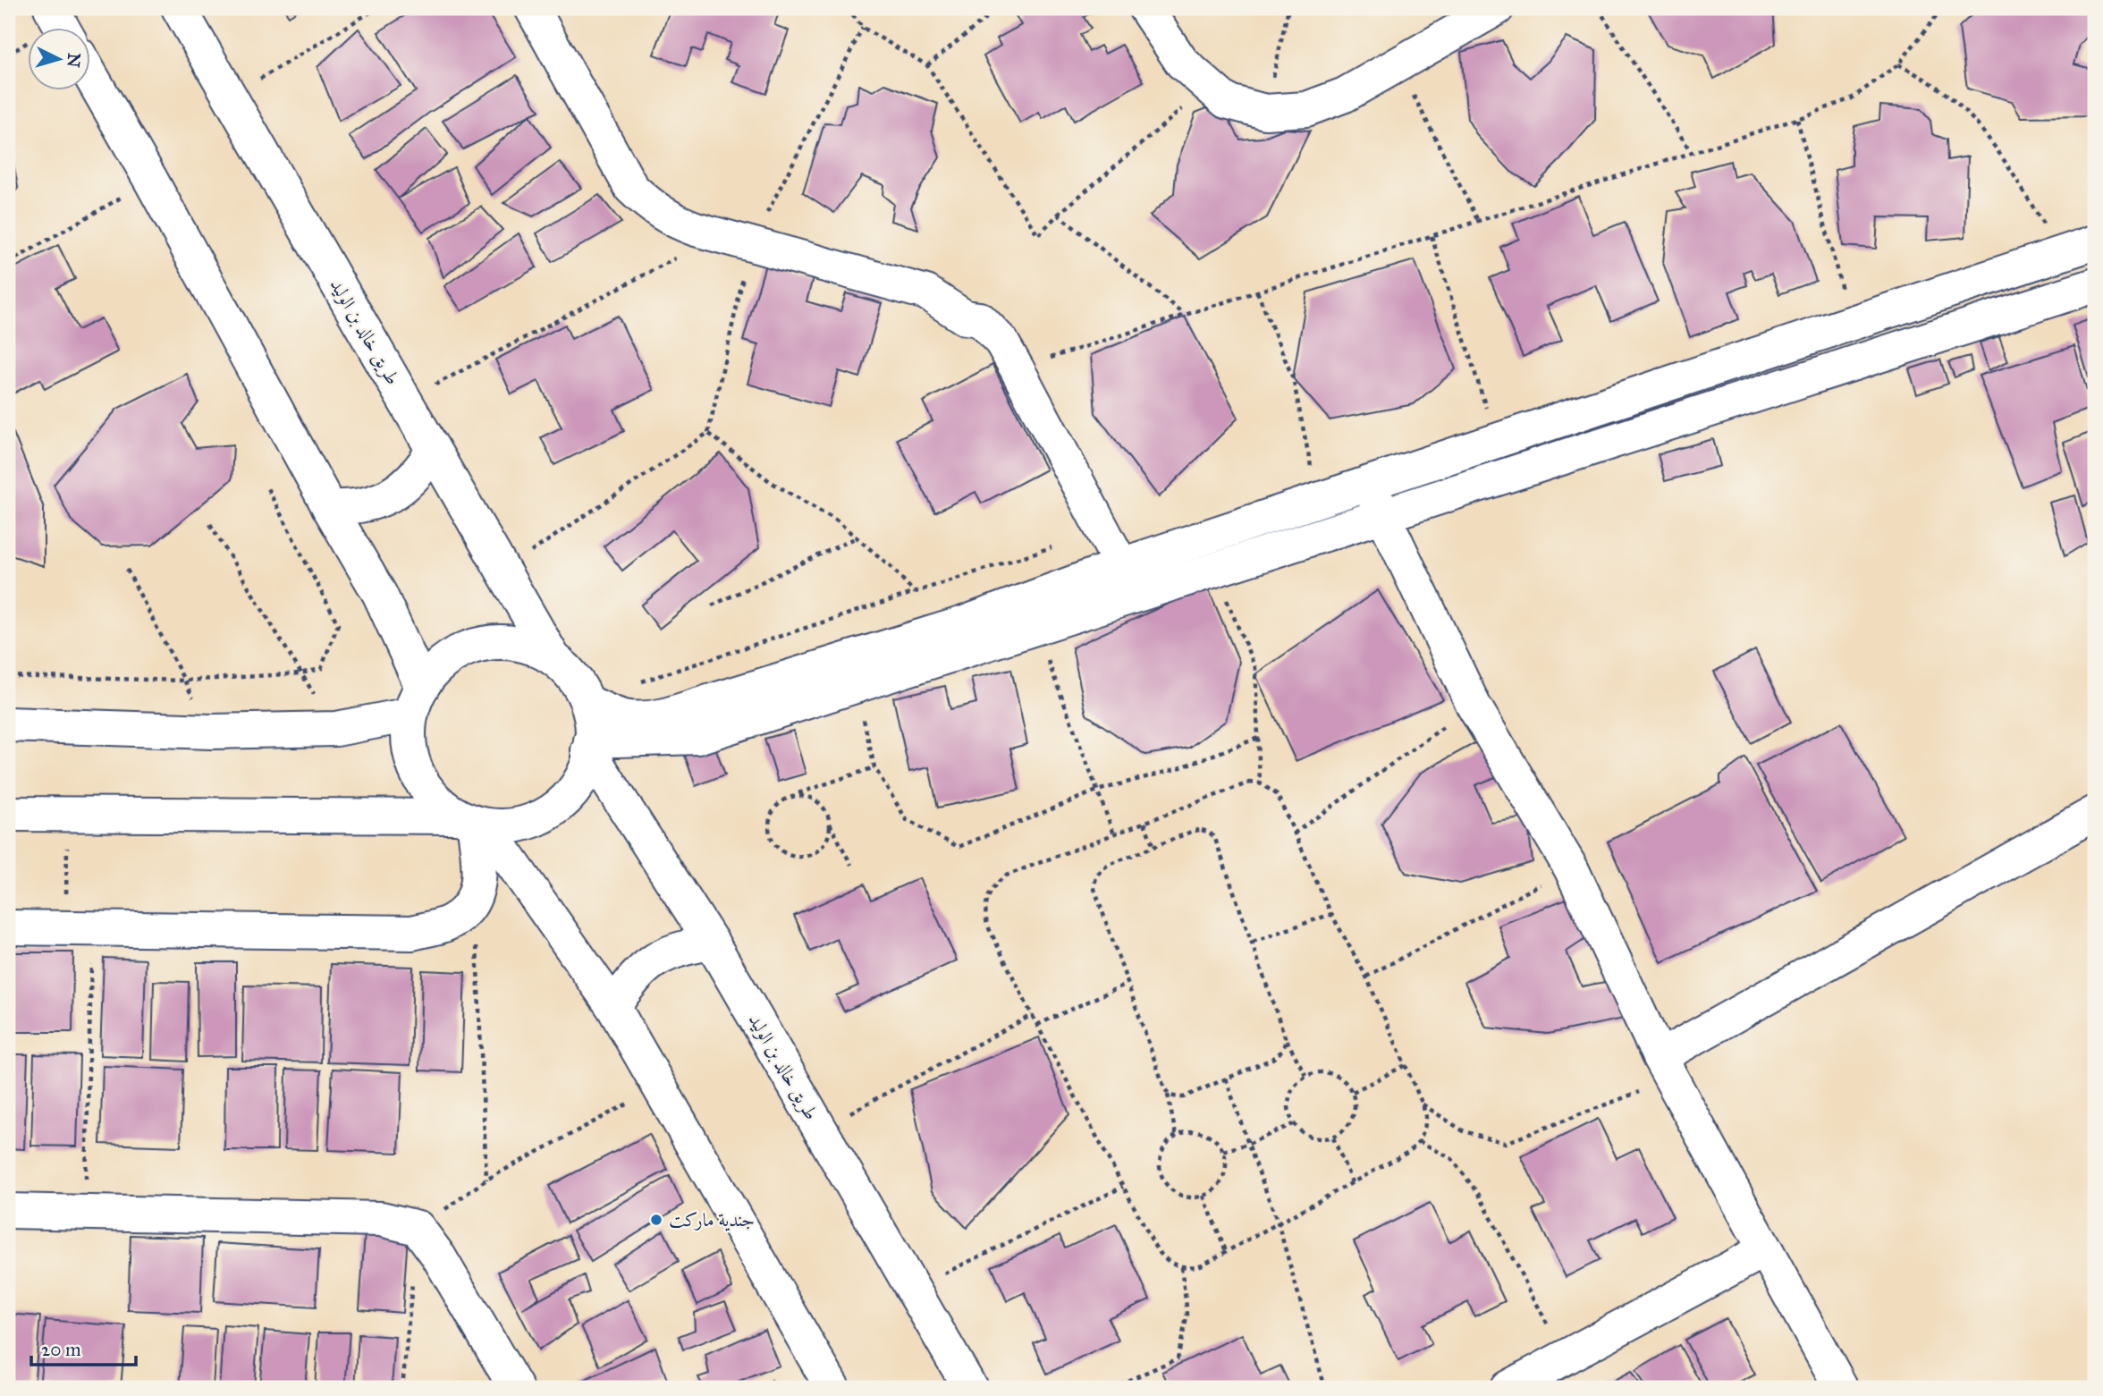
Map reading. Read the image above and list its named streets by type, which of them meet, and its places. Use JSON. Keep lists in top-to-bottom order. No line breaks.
{"streets":{"street":["طريق خالد بن الوليد"]},"places":["جندية ماركت"],"scale_bar":"20 m","north":"right"}
